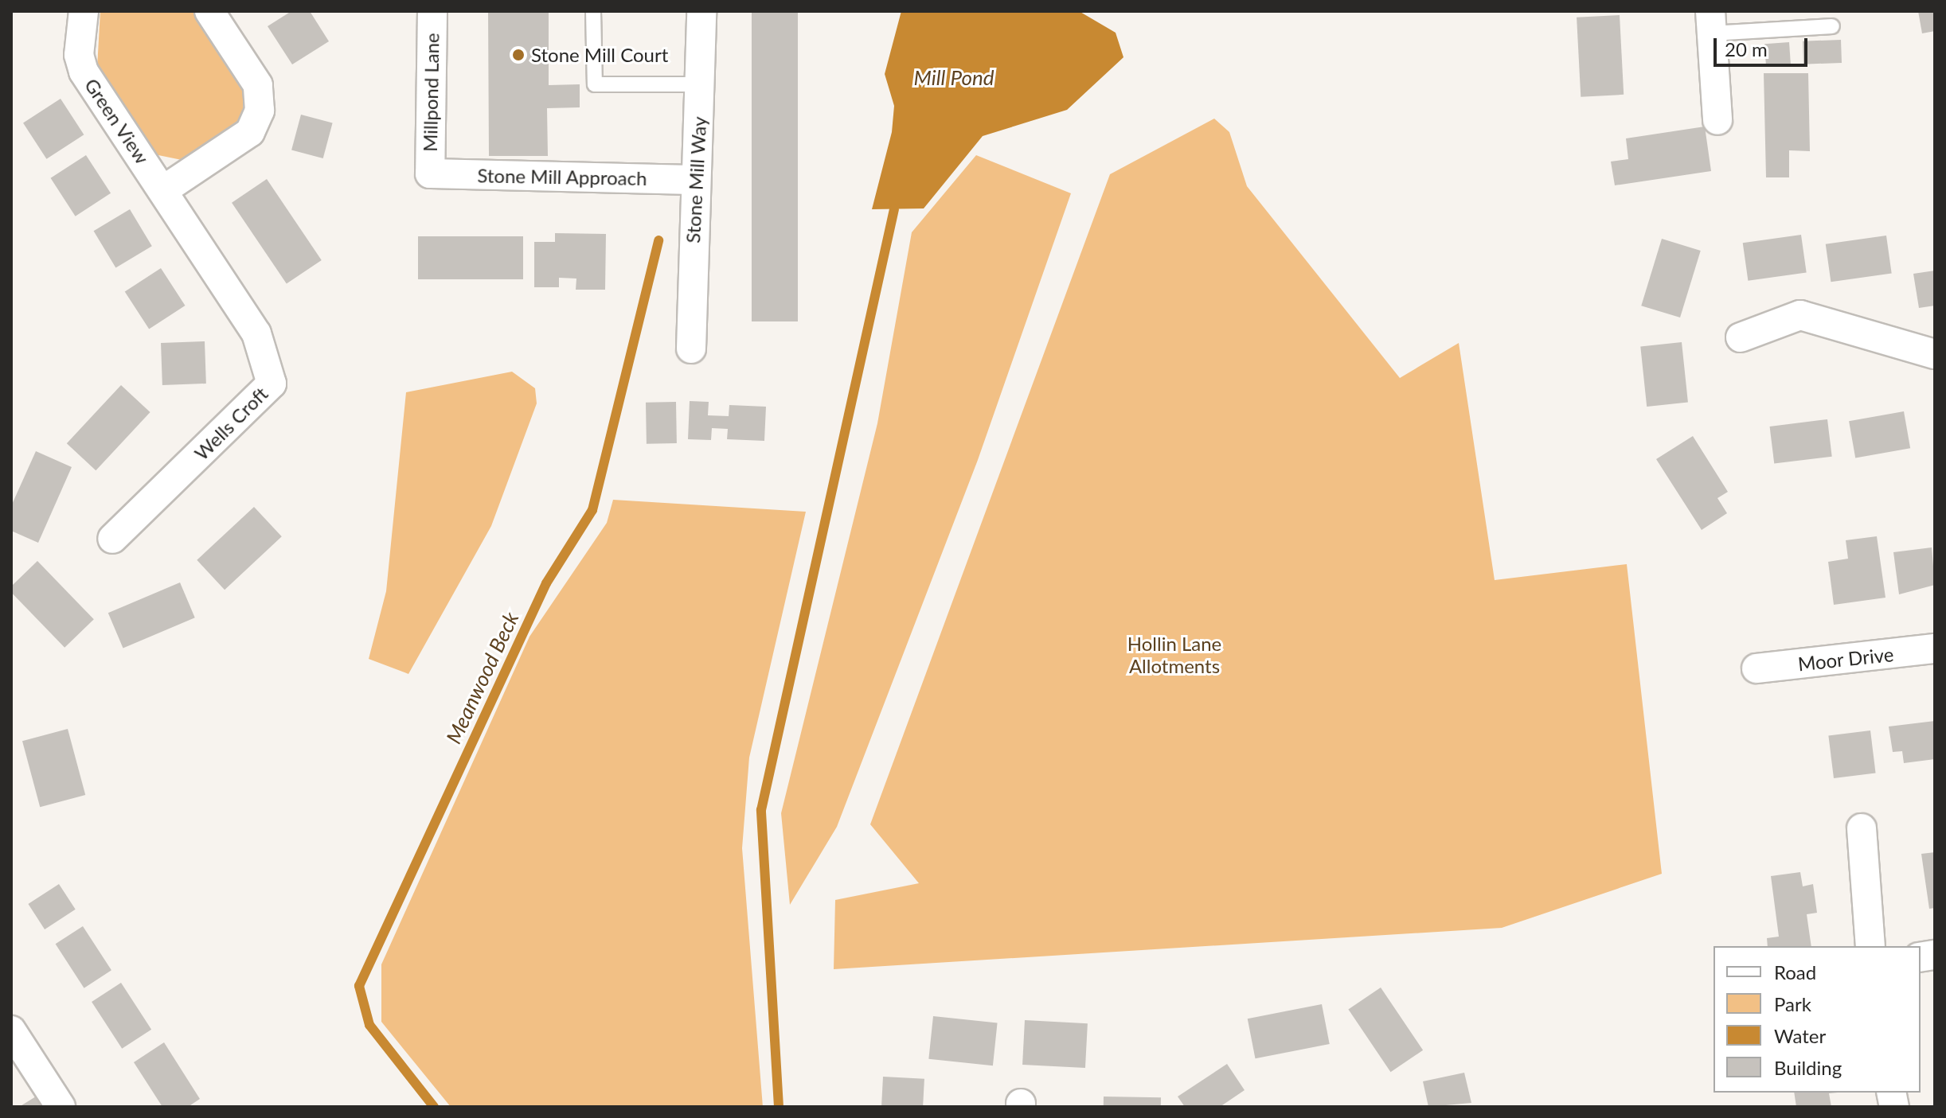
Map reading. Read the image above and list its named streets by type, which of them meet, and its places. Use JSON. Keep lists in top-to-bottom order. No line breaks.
{"streets":{"street":["Millpond Lane","Green View","Stone Mill Approach","Stone Mill Way","Wells Croft","Moor Drive"]},"crossings":[["Millpond Lane","Stone Mill Approach"],["Green View","Wells Croft"],["Stone Mill Approach","Stone Mill Way"]],"water":["Mill Pond","Meanwood Beck"],"parks":["Hollin Lane Allotments"],"places":["Stone Mill Court"],"legend":["Road","Park","Water","Building"],"scale_bar":"20 m"}
